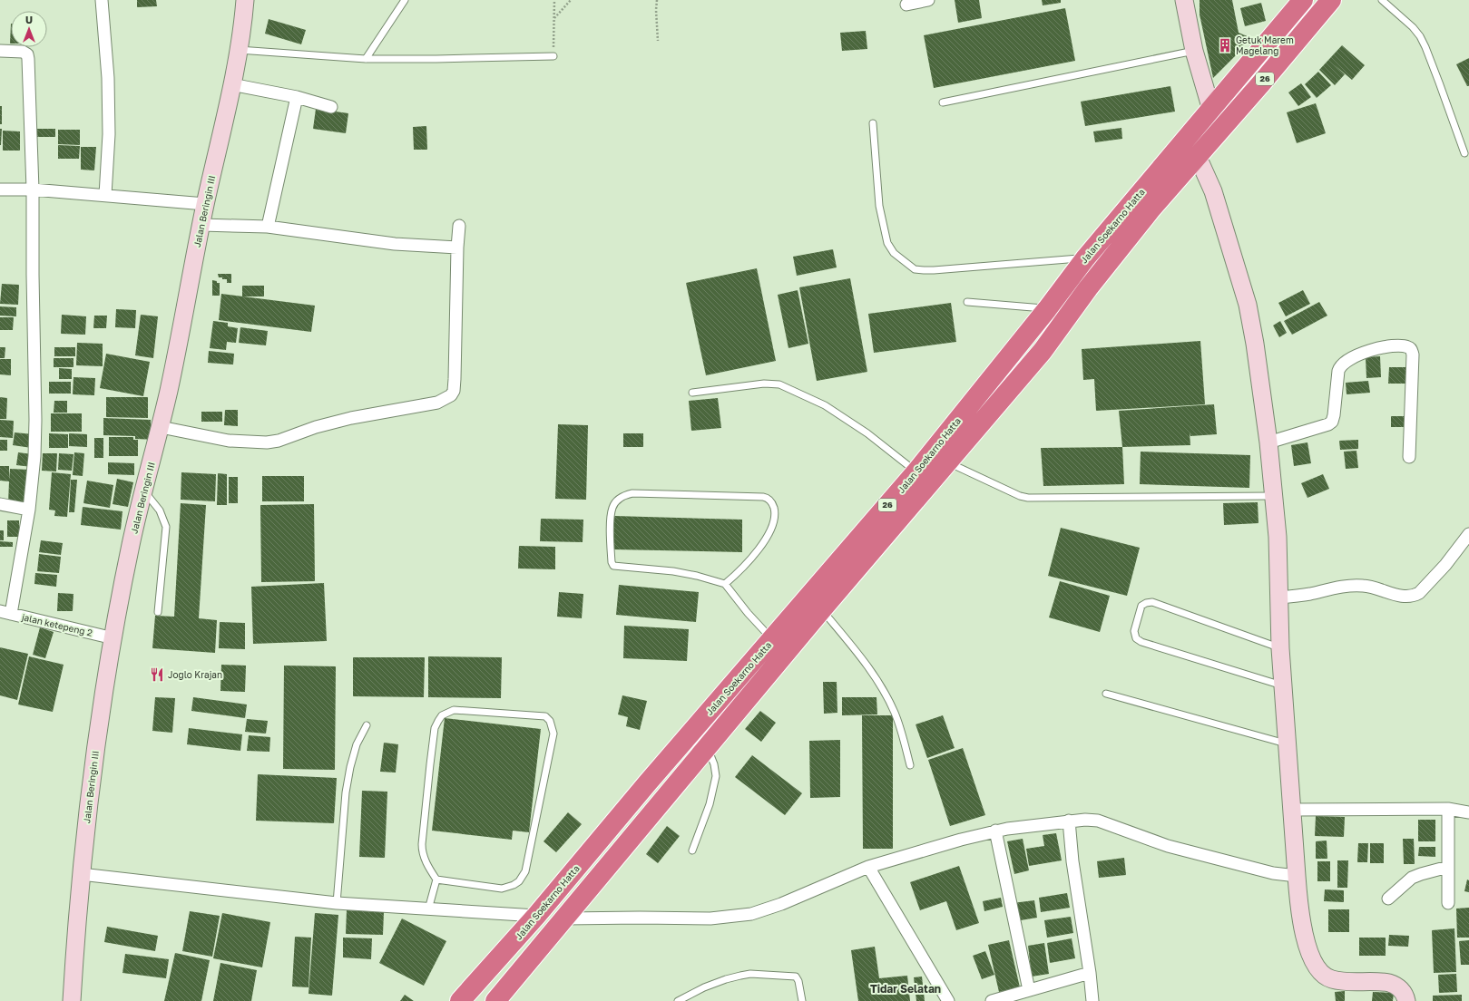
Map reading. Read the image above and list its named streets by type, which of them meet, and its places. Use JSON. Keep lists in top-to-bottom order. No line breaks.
{"streets":{"highway":["26","Jalan Soekarno Hatta"],"street":["Jalan Beringin III","jalan ketepeng 2"]},"crossings":[["Jalan Beringin III","jalan ketepeng 2"]],"districts":["Tidar Selatan"],"places":{"building":["Getuk Marem Magelang"],"restaurant":["Joglo Krajan"]},"north":"top"}
